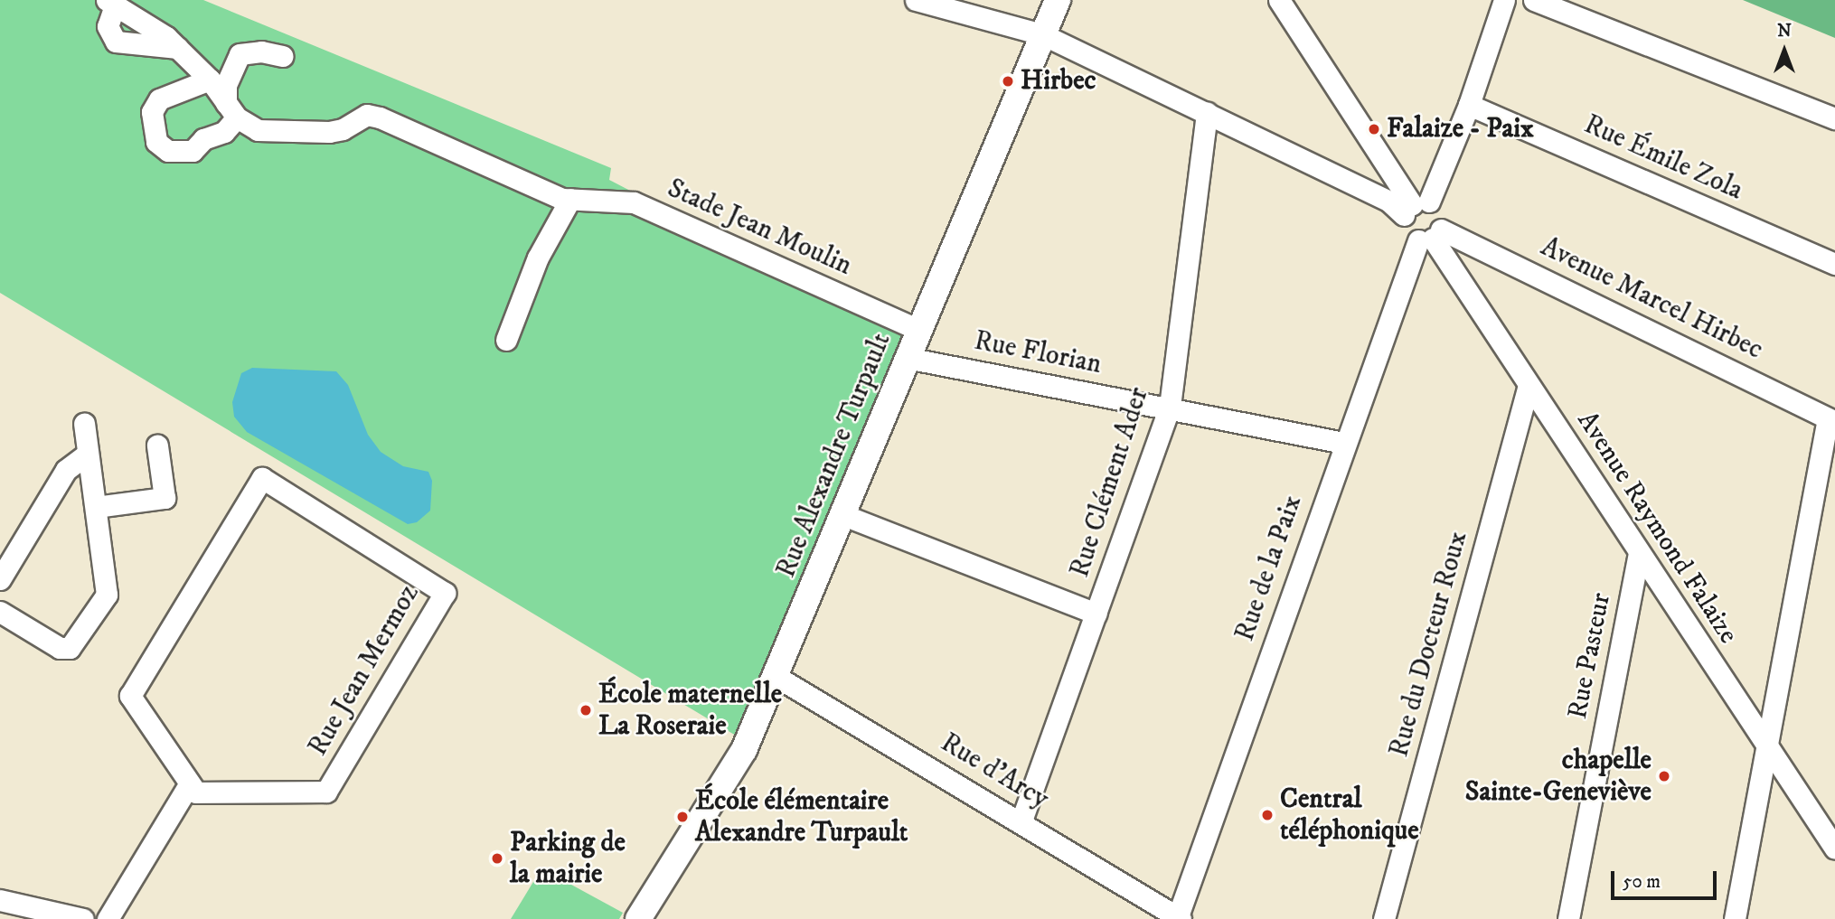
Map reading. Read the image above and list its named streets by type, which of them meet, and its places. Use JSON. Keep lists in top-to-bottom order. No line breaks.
{"streets":{"main road":["Rue Alexandre Turpault"],"street":["Rue Émile Zola","Stade Jean Moulin","Avenue Marcel Hirbec","Rue Florian","Rue Clément Ader","Avenue Raymond Falaize","Rue de la Paix","Rue du Docteur Roux","Rue Pasteur","Rue Jean Mermoz","Rue d'Arcy"]},"crossings":[["Stade Jean Moulin","Rue Alexandre Turpault"],["Avenue Marcel Hirbec","Avenue Raymond Falaize"],["Avenue Marcel Hirbec","Rue de la Paix"],["Rue Florian","Rue Alexandre Turpault"],["Rue Florian","Rue Clément Ader"],["Rue Florian","Rue de la Paix"],["Rue Alexandre Turpault","Rue d'Arcy"],["Rue Clément Ader","Rue d'Arcy"],["Avenue Raymond Falaize","Rue de la Paix"],["Avenue Raymond Falaize","Rue du Docteur Roux"],["Avenue Raymond Falaize","Rue Pasteur"],["Rue de la Paix","Rue d'Arcy"]],"places":["Hirbec","Falaize - Paix","École maternelle La Roseraie","chapelle Sainte-Geneviève","Central téléphonique","École élémentaire Alexandre Turpault","Parking de la mairie"],"scale_bar":"50 m","north":"top"}
